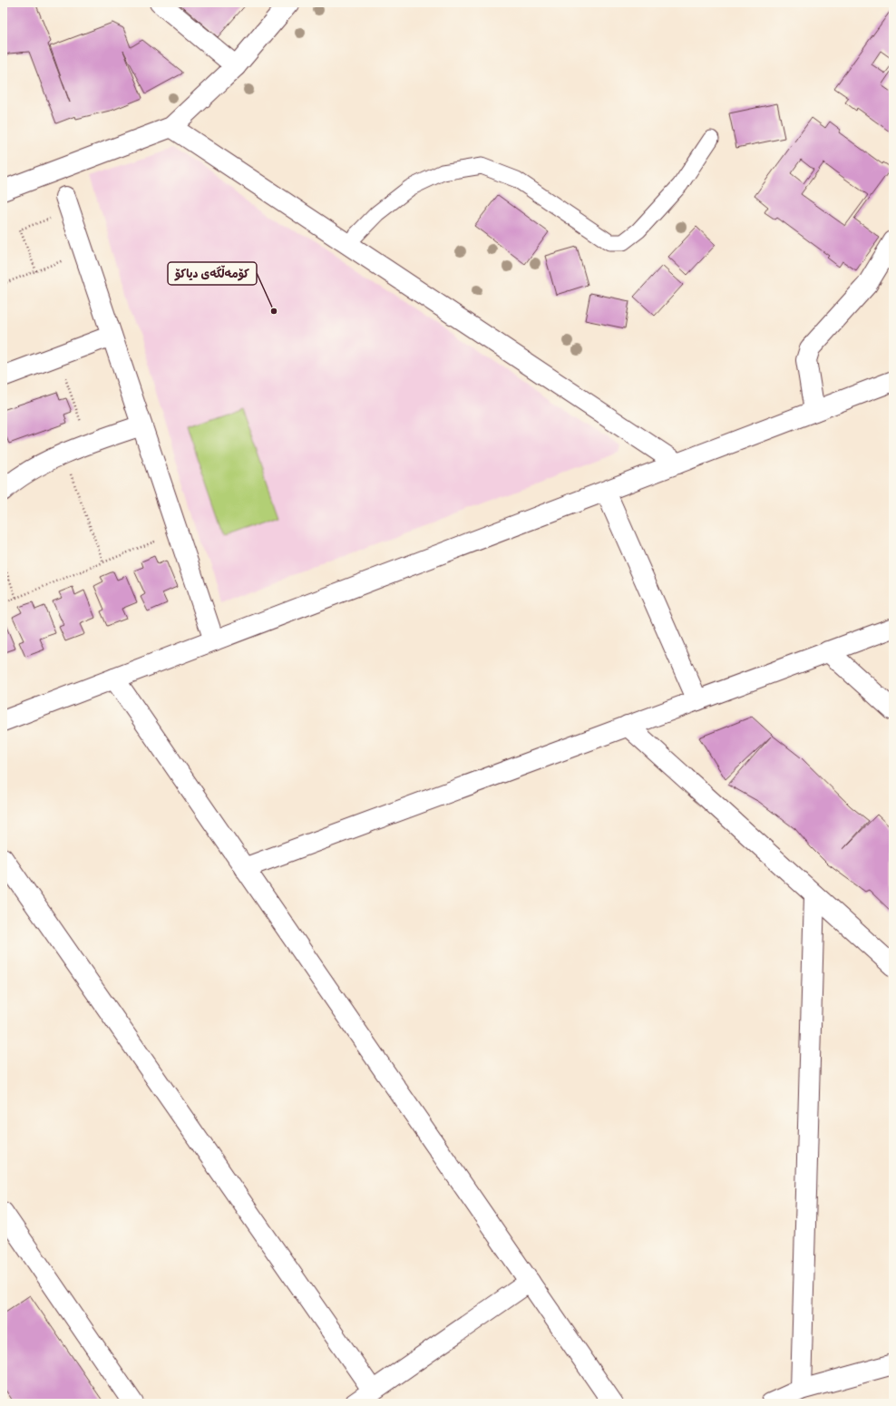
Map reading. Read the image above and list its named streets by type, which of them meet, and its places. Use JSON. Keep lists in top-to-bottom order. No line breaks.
{"places":["کۆمەڵگەی دیاکۆ"]}
